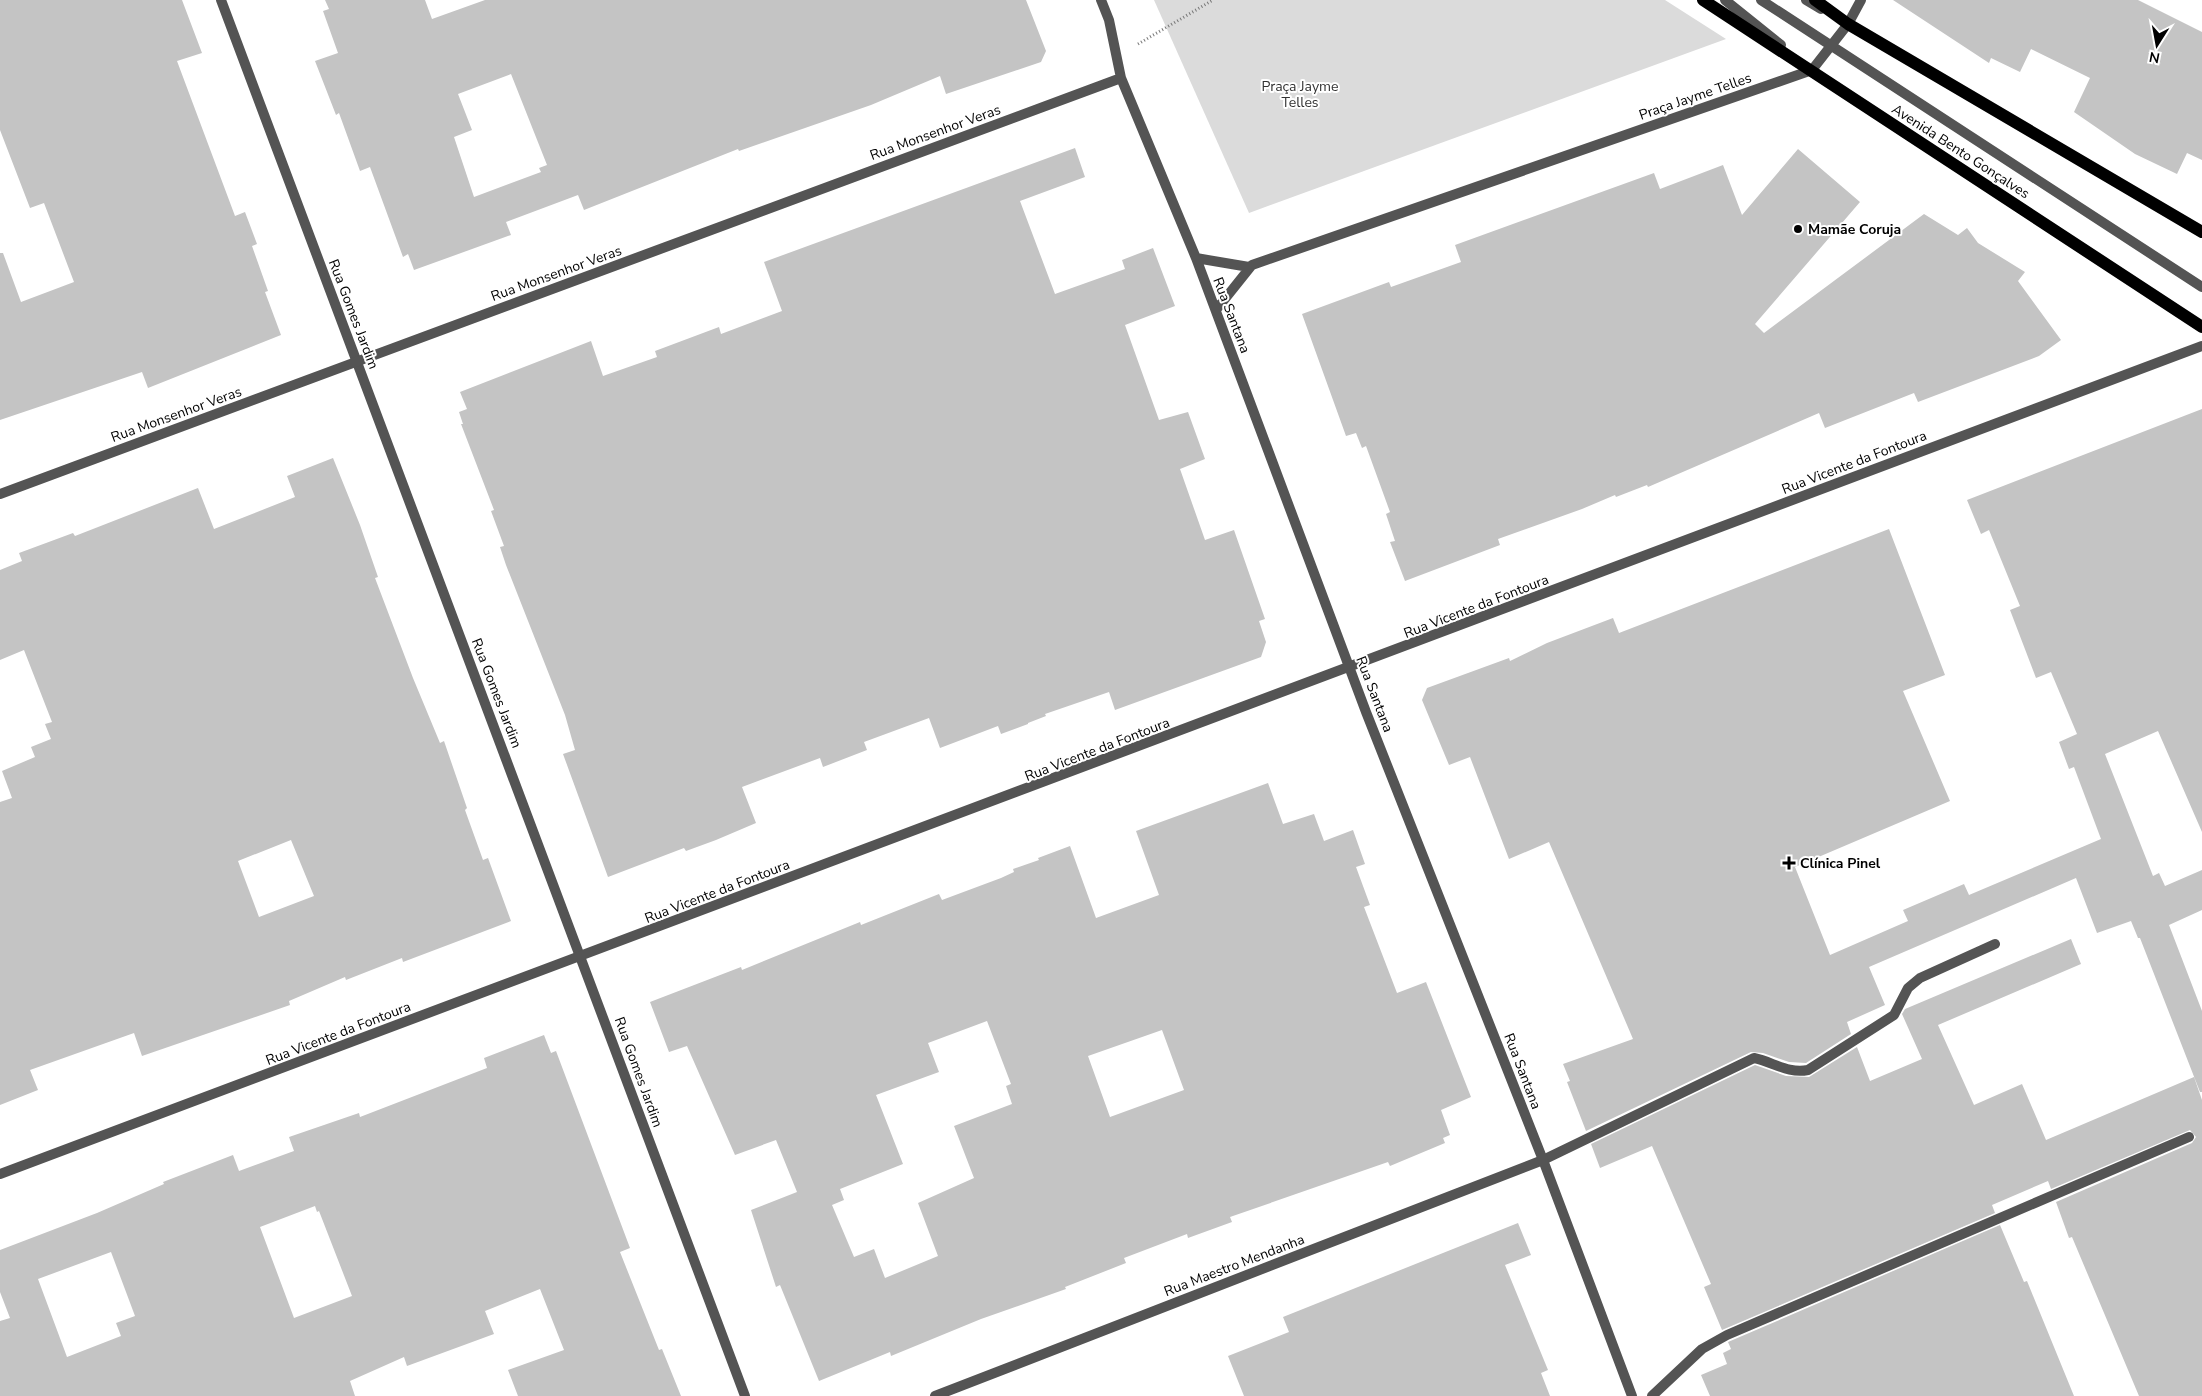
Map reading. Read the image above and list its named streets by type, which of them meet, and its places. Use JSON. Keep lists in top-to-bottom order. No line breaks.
{"streets":{"main road":["Avenida Bento Gonçalves"],"street":["Praça Jayme Telles","Rua Monsenhor Veras","Rua Gomes Jardim","Rua Santana","Rua Vicente da Fontoura","Rua Maestro Mendanha"]},"crossings":[["Praça Jayme Telles","Avenida Bento Gonçalves"],["Praça Jayme Telles","Rua Santana"],["Rua Monsenhor Veras","Rua Gomes Jardim"],["Rua Monsenhor Veras","Rua Santana"],["Rua Gomes Jardim","Rua Vicente da Fontoura"],["Rua Santana","Rua Vicente da Fontoura"],["Rua Santana","Rua Maestro Mendanha"]],"parks":["Praça Jayme Telles"],"places":{"other":["Mamãe Coruja"],"health":["Clínica Pinel"]},"north":"bottom"}
